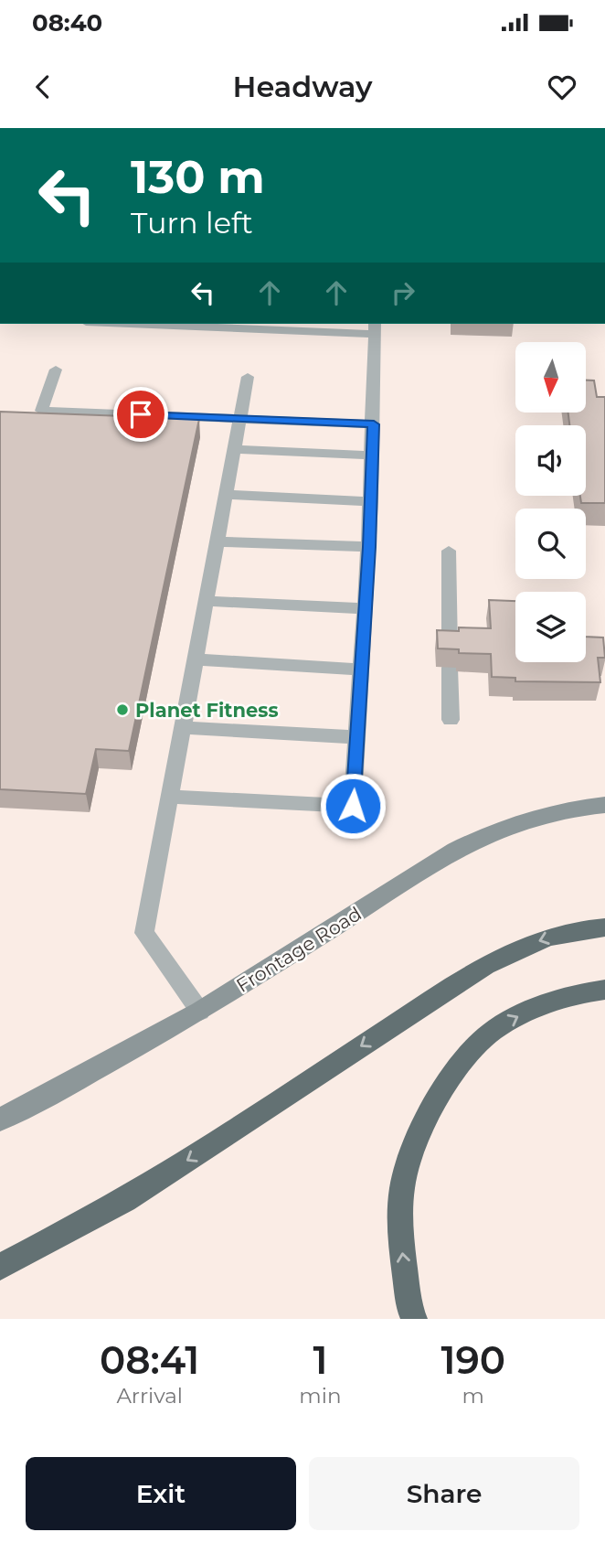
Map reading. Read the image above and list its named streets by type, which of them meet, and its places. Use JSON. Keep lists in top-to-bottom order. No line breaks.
{"streets":{"street":["Frontage Road"]},"places":["Planet Fitness"],"north":"bottom","page":{"status":"08:40","header":"Headway","turn":["130 m","Turn left"],"eta":["08:41","Arrival","1","min","190","m"],"buttons":["Exit","Share"]}}
